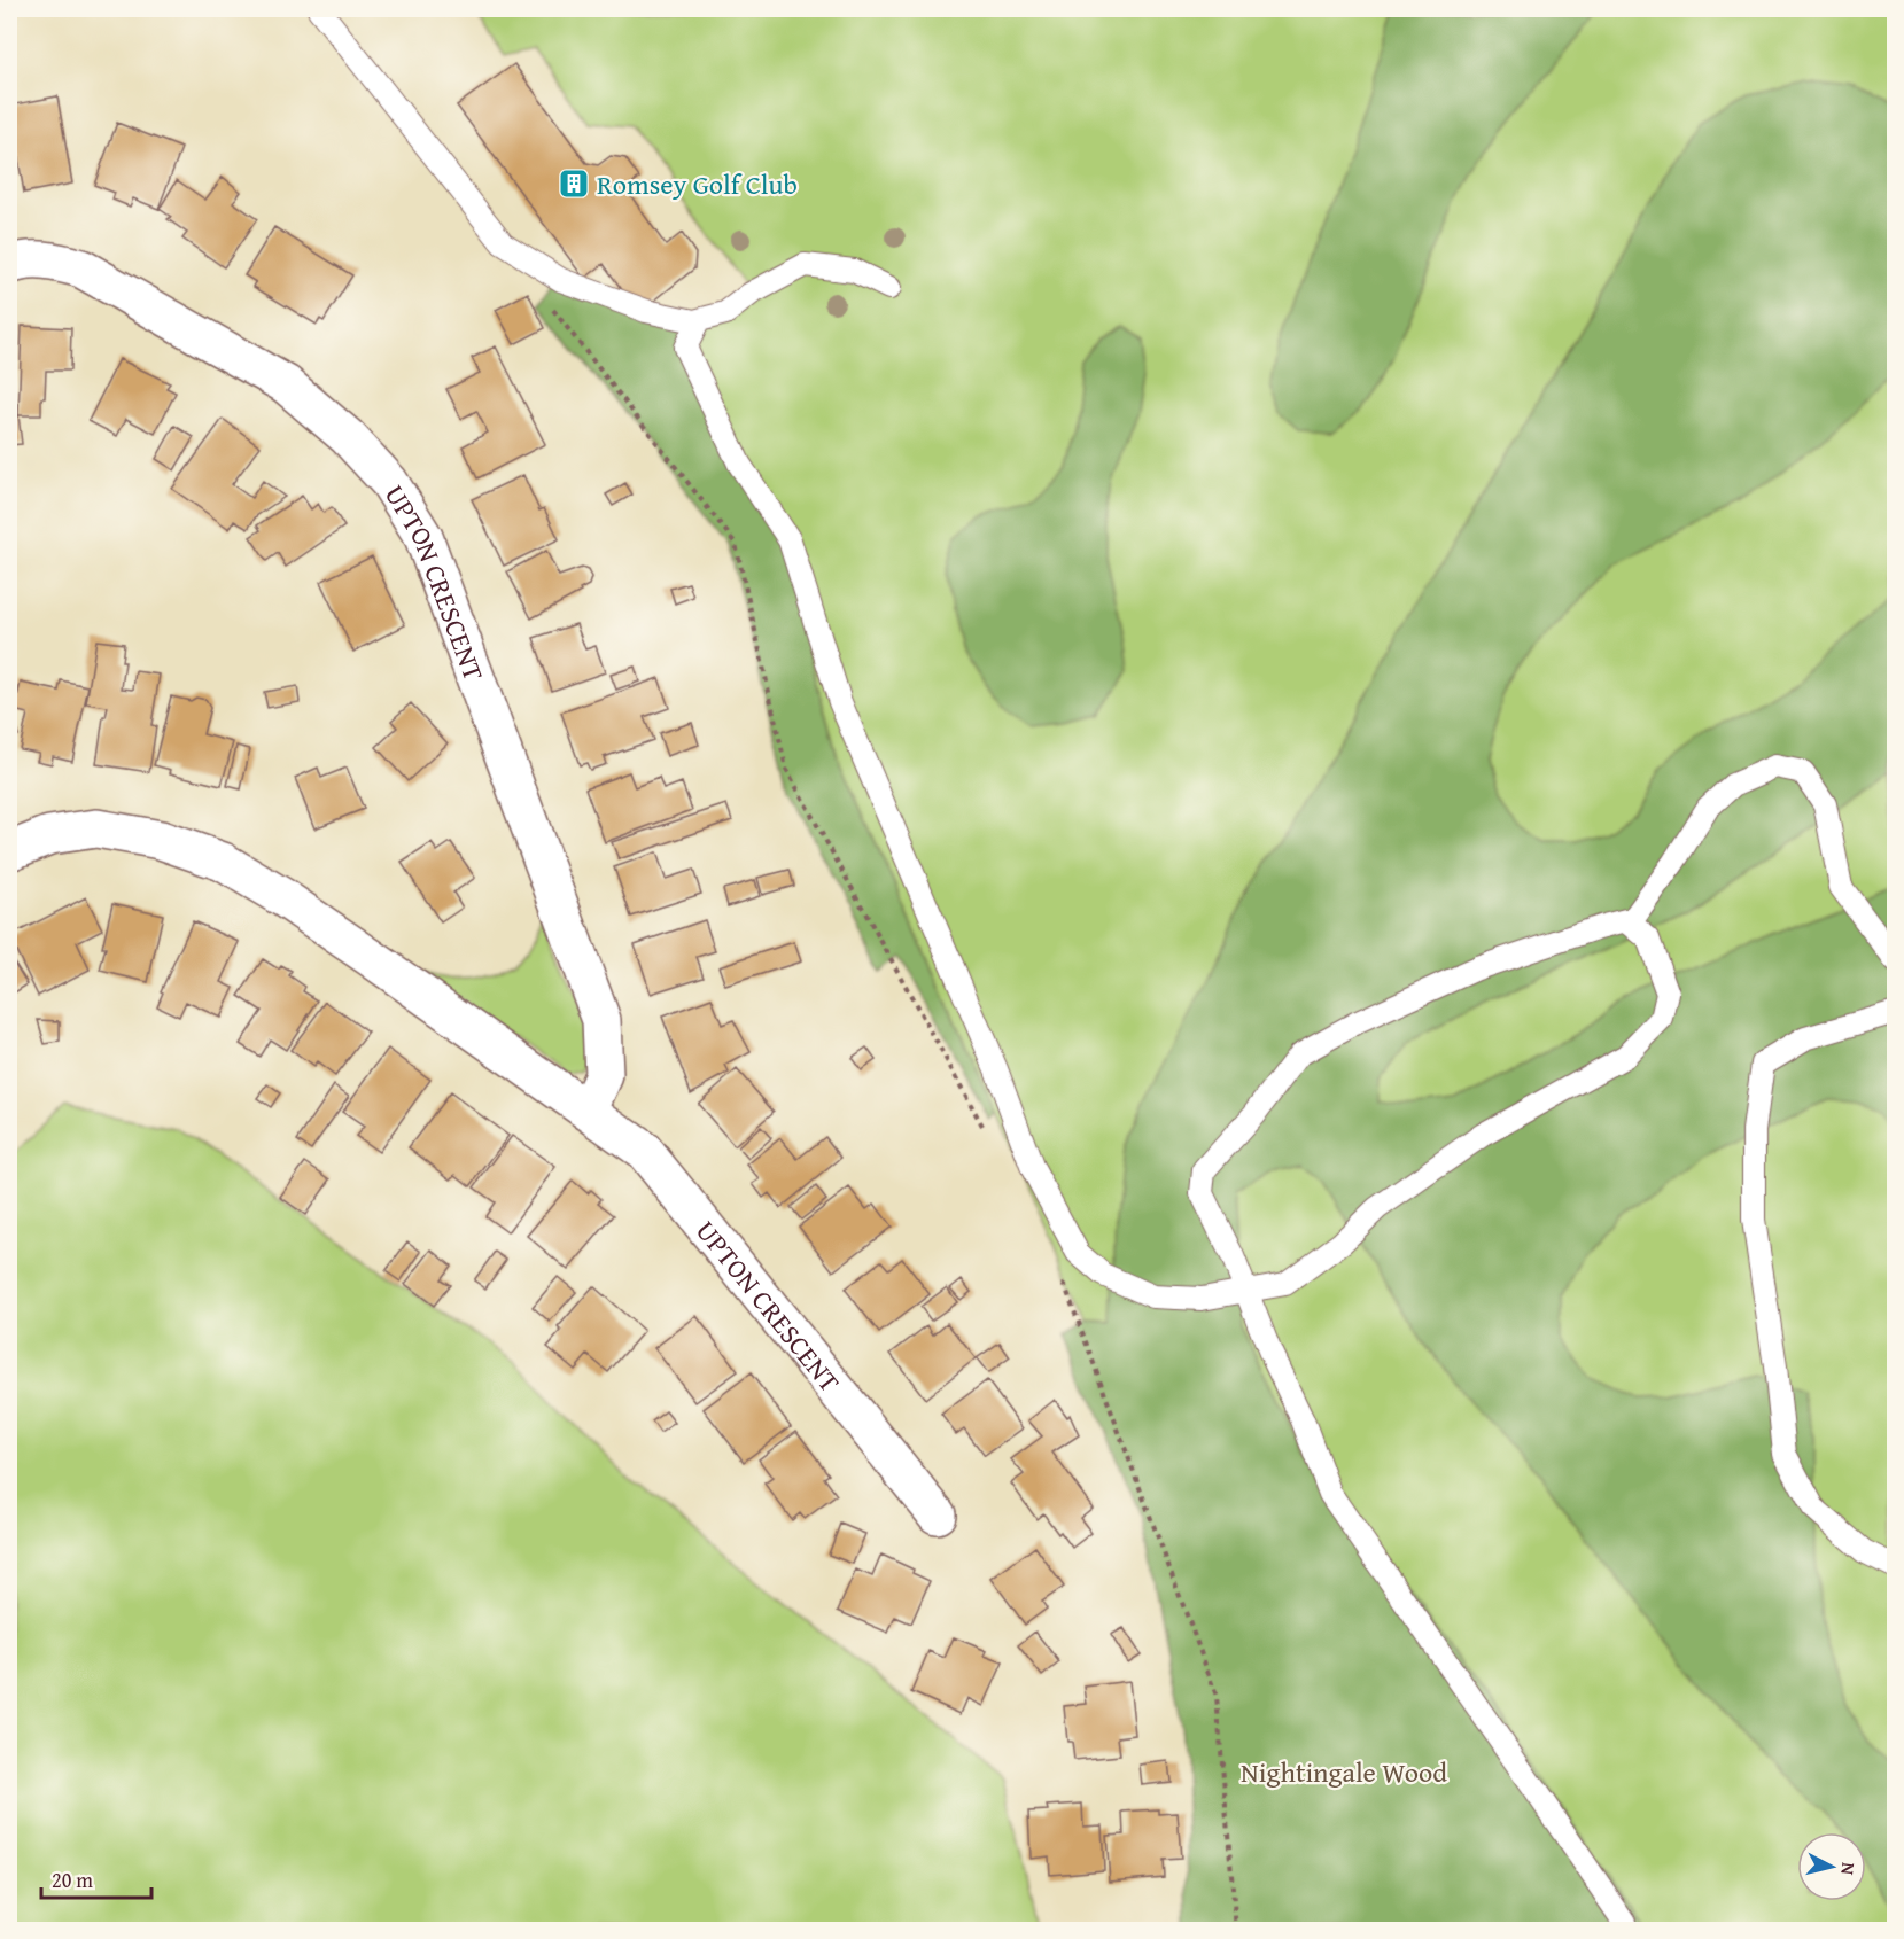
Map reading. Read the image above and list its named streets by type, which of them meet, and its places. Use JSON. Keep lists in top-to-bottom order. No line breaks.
{"streets":{"street":["UPTON CRESCENT"]},"parks":["Nightingale Wood"],"places":{"building":["Romsey Golf Club"]},"scale_bar":"20 m","north":"right"}
